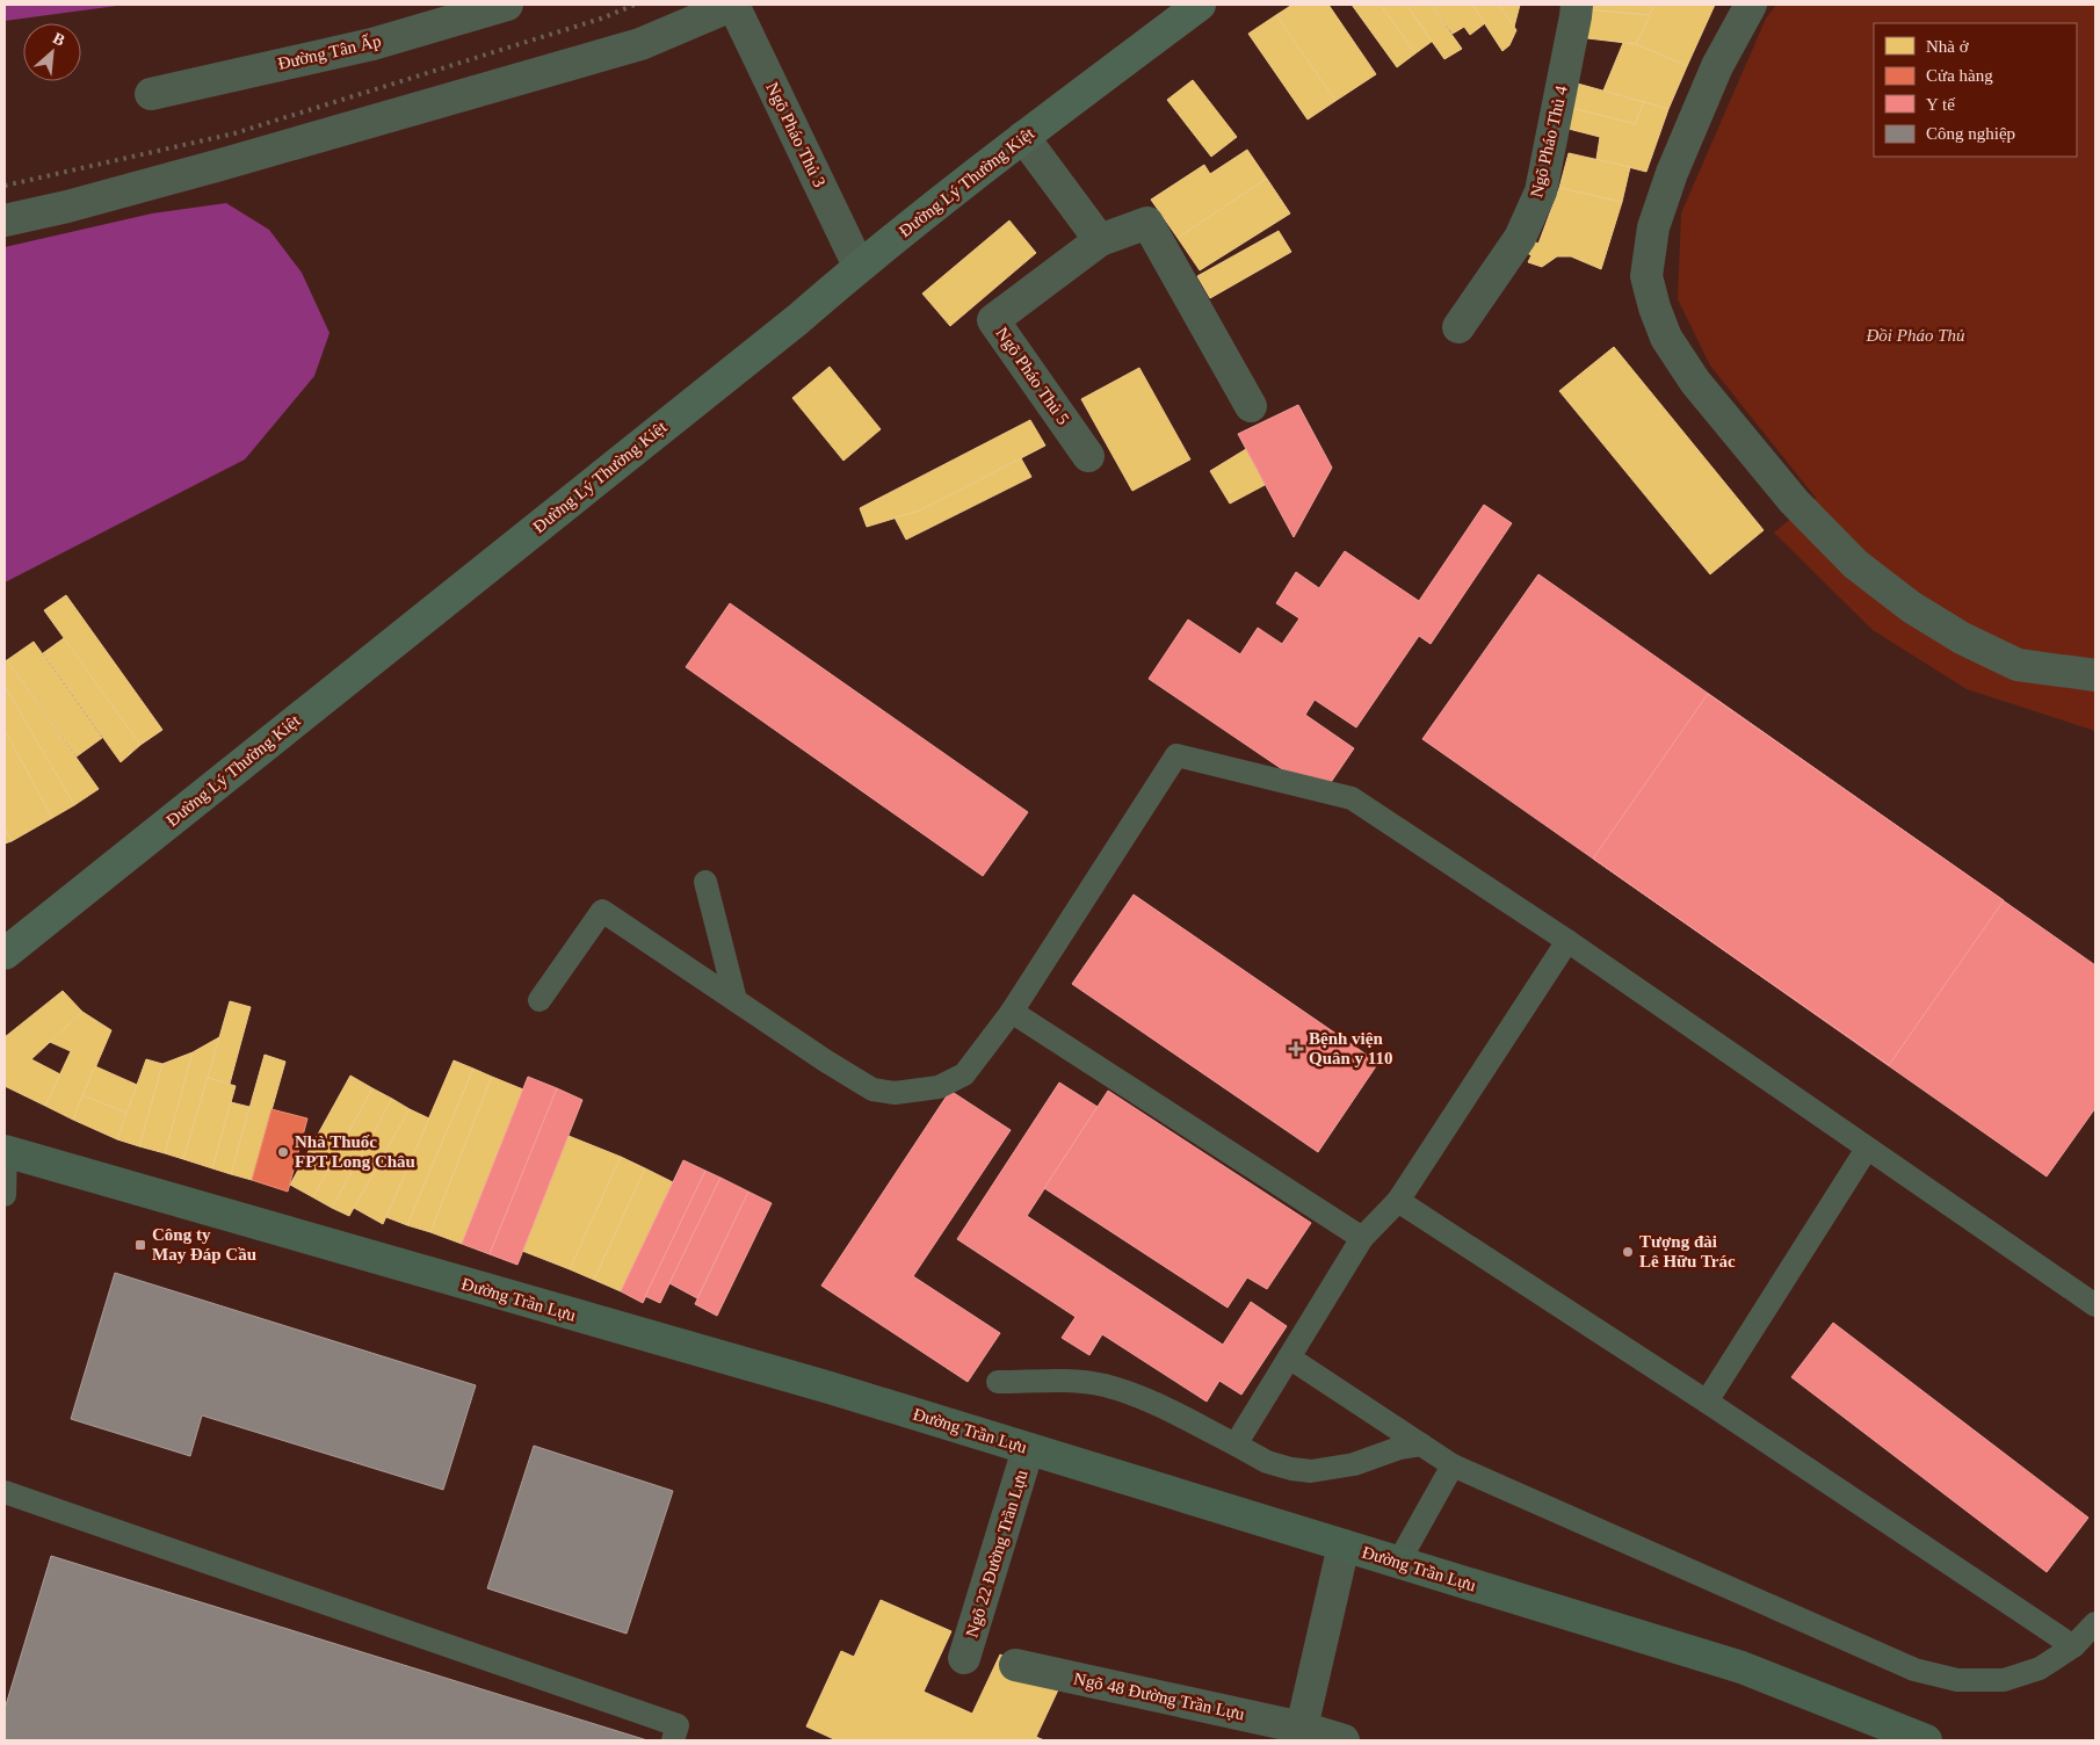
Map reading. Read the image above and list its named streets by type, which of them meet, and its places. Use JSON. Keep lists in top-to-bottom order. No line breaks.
{"streets":{"main road":["Đường Lý Thường Kiệt","Đường Trần Lựu"],"street":["Đường Tân Ấp","Ngõ Pháo Thủ 3","Ngõ Pháo Thủ 4","Ngõ Pháo Thủ 5","Ngõ 22 Đường Trần Lựu","Ngõ 48 Đường Trần Lựu"]},"crossings":[["Ngõ Pháo Thủ 3","Đường Lý Thường Kiệt"],["Đường Trần Lựu","Ngõ 22 Đường Trần Lựu"]],"parks":["Đồi Pháo Thủ"],"places":{"health":["Bệnh viện Quân y 110"],"other":["Nhà Thuốc FPT Long Châu","Tượng đài Lê Hữu Trác"],"transit":["Công ty May Đáp Cầu"]},"legend":["Nhà ở","Cửa hàng","Y tế","Công nghiệp"],"north":"top right"}
